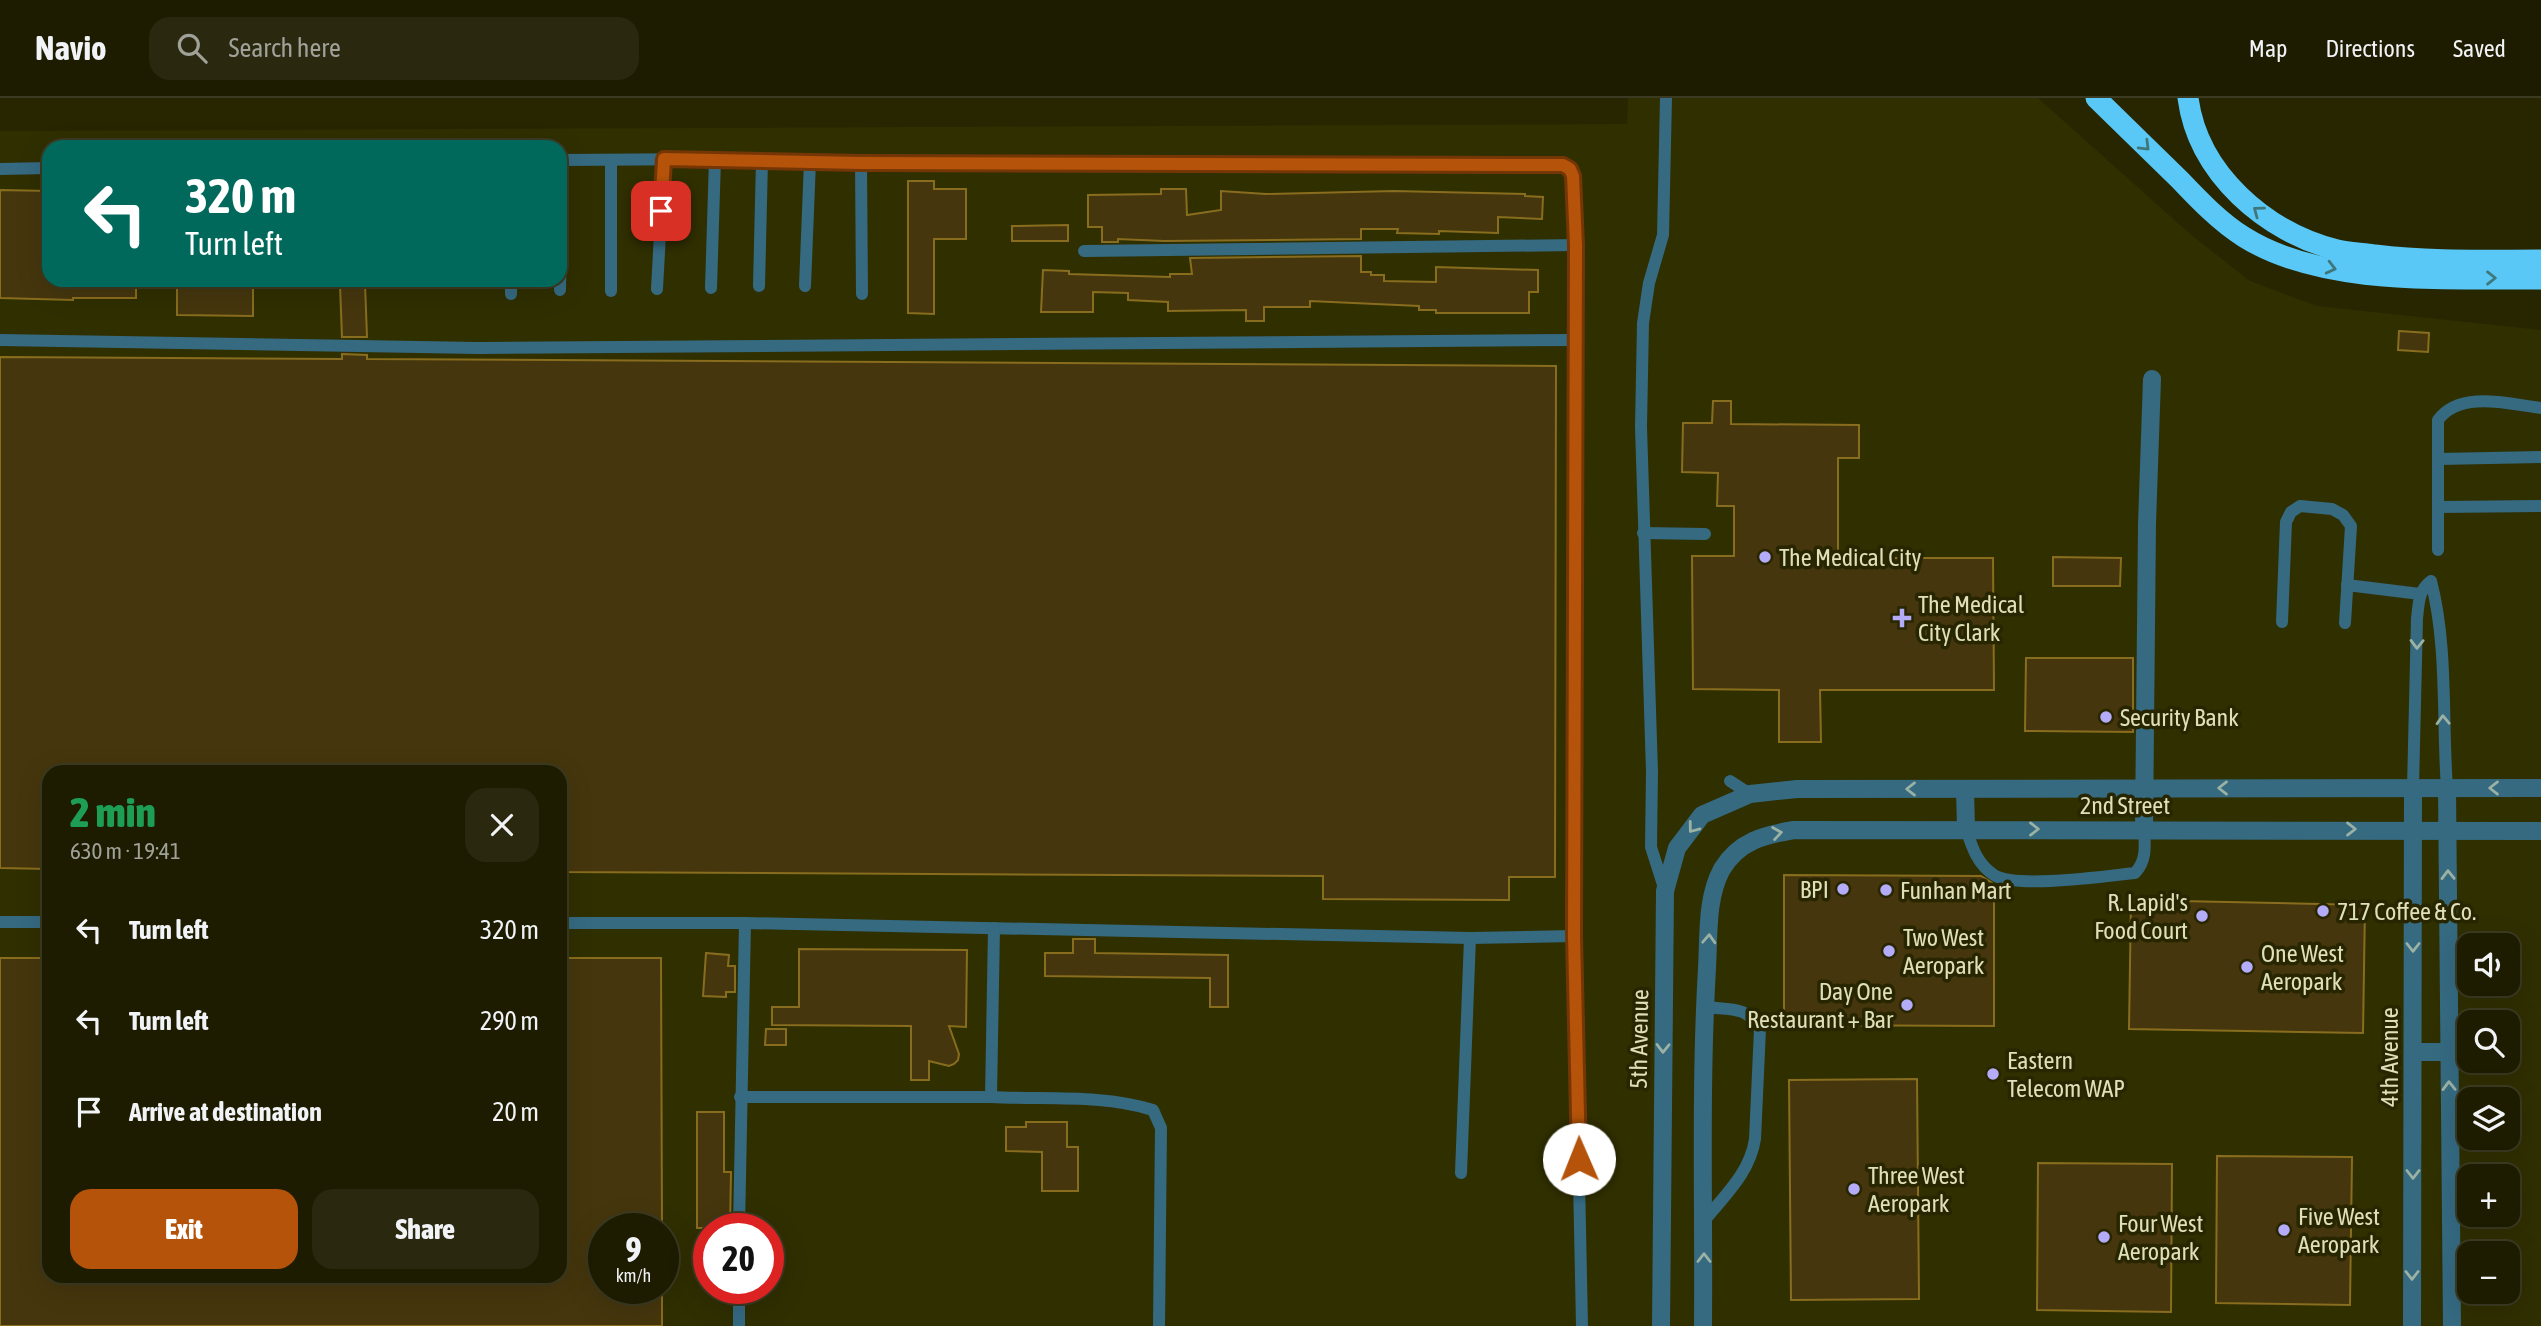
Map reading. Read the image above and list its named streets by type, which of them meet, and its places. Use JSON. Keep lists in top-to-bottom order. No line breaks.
{"streets":{"street":["2nd Street","5th Avenue","4th Avenue"]},"crossings":[["2nd Street","5th Avenue"],["2nd Street","4th Avenue"]],"places":{"other":["The Medical City","Security Bank","BPI","Funhan Mart","717 Coffee & Co.","R. Lapid's Food Court","Two West Aeropark","One West Aeropark","Day One Restaurant + Bar","Eastern Telecom WAP","Three West Aeropark","Five West Aeropark","Four West Aeropark"],"health":["The Medical City Clark"]},"page":{"header":"Navio","search":"Search here","nav":["Map","Directions","Saved"],"turn":["320 m","Turn left"],"heading":["2 min","630 m · 19:41"],"list":[{"name":"Turn left","value":"320 m"},{"name":"Turn left","value":"290 m"},{"name":"Arrive at destination","value":"20 m"}],"map_buttons":["+","−"],"buttons":["Exit","Share"],"speed":"9 km/h","limit":"20"}}
